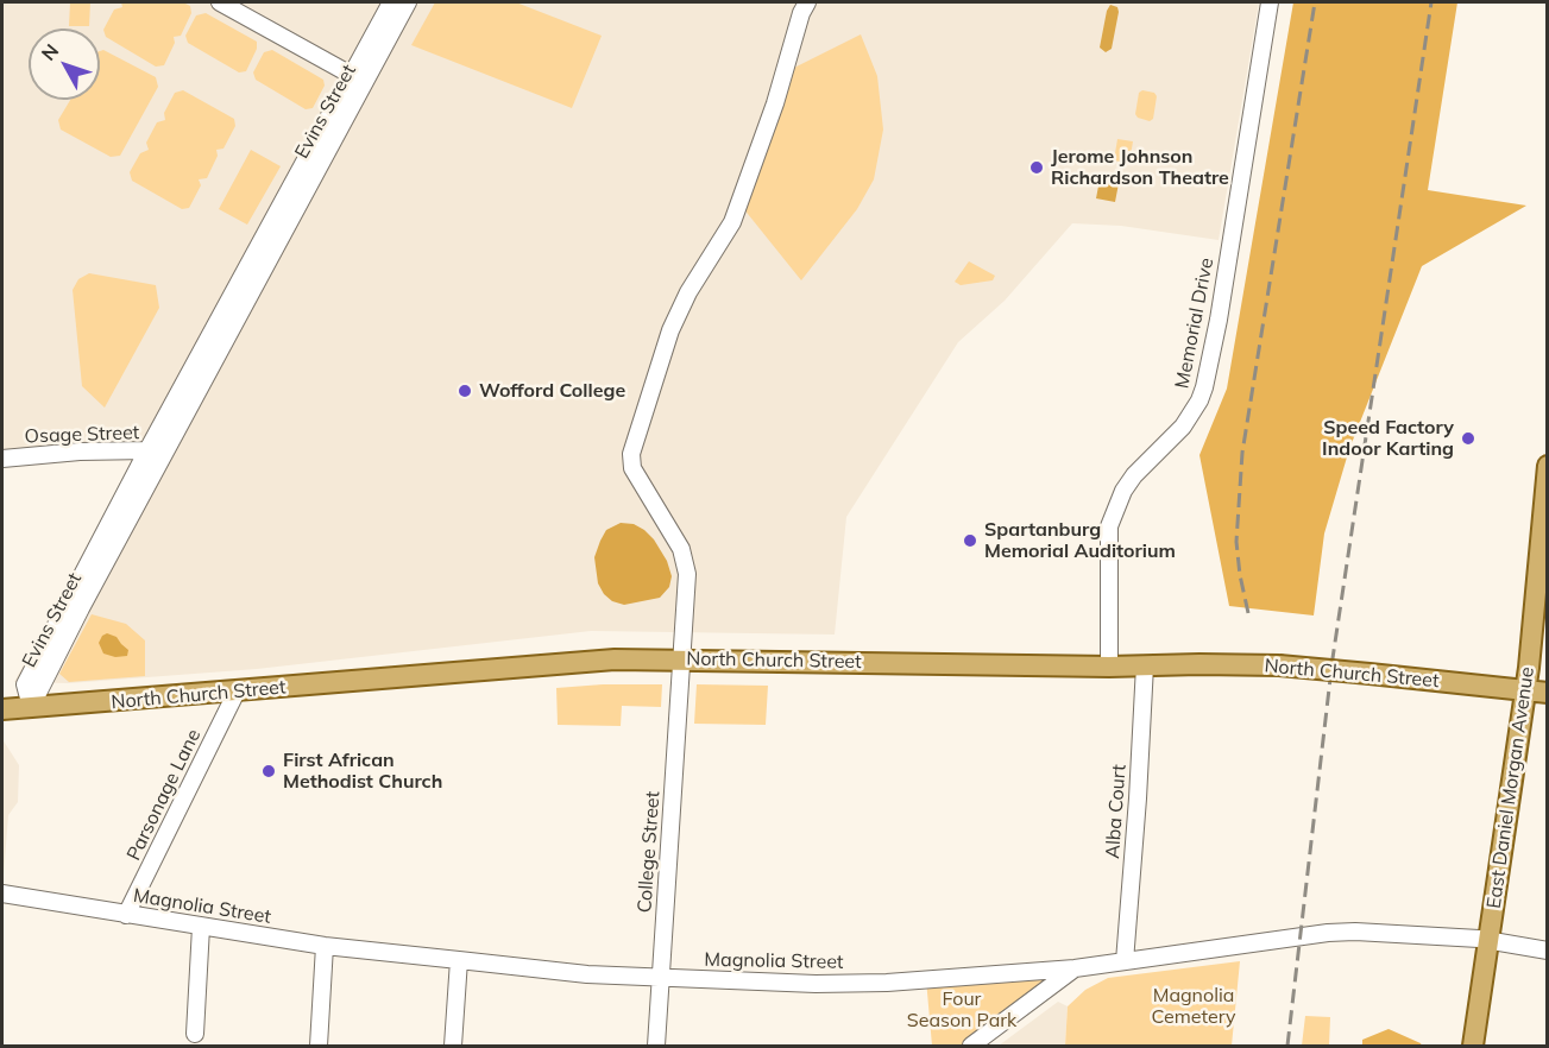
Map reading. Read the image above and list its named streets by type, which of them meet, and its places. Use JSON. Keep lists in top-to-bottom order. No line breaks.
{"streets":{"main road":["North Church Street","East Daniel Morgan Avenue"],"street":["Evins Street","Memorial Drive","Osage Street","Parsonage Lane","Alba Court","College Street","Magnolia Street"]},"crossings":[["Evins Street","Osage Street"],["Evins Street","North Church Street"],["Memorial Drive","North Church Street"],["North Church Street","East Daniel Morgan Avenue"],["North Church Street","Parsonage Lane"],["North Church Street","Alba Court"],["North Church Street","College Street"],["East Daniel Morgan Avenue","Magnolia Street"],["Parsonage Lane","Magnolia Street"],["Alba Court","Magnolia Street"],["College Street","Magnolia Street"]],"parks":["Magnolia Cemetery","Four Season Park"],"places":["Jerome Johnson Richardson Theatre","Wofford College","Speed Factory Indoor Karting","Spartanburg Memorial Auditorium","First African Methodist Church"],"north":"top left"}
